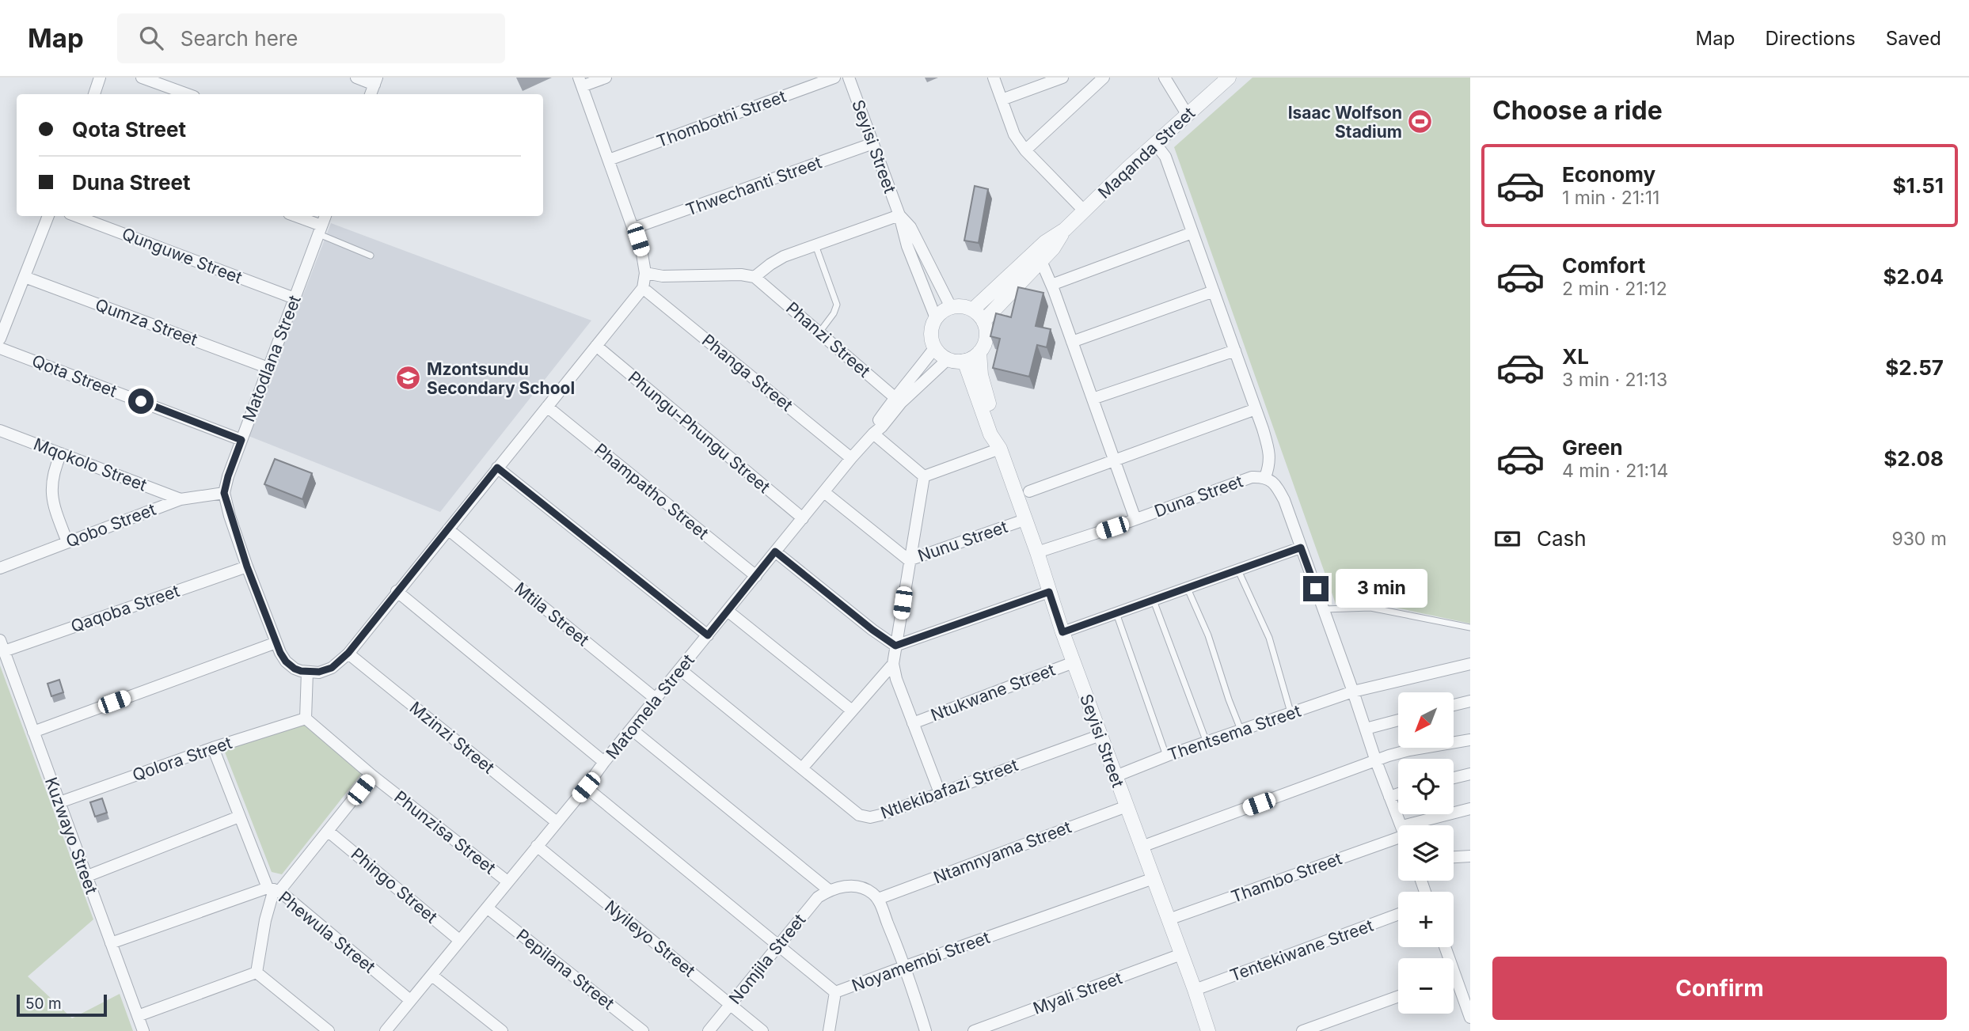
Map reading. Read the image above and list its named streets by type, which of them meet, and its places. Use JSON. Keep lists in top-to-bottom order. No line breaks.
{"streets":{"street":["Thombothi Street","Seyisi Street","Maqanda Street","Thwechanti Street","Qunguwe Street","Qumza Street","Phanzi Street","Matodlana Street","Phanga Street","Qota Street","Phungu-Phungu Street","Mqokolo Street","Phampatho Street","Duna Street","Qobo Street","Nunu Street","Qaqoba Street","Mtila Street","Ntukwane Street","Matomela Street","Thentsema Street","Mzinzi Street","Qolora Street","Ntlekibafazi Street","Phunzisa Street","Kuzwayo Street","Ntamnyama Street","Thambo Street","Phingo Street","Phewula Street","Nyileyo Street","Tentekiwane Street","Nomjila Street","Noyamembi Street","Pepilana Street","Myali Street"]},"crossings":[["Seyisi Street","Maqanda Street"],["Seyisi Street","Thwechanti Street"],["Seyisi Street","Duna Street"],["Seyisi Street","Nunu Street"],["Seyisi Street","Ntukwane Street"],["Seyisi Street","Matomela Street"],["Seyisi Street","Thentsema Street"],["Seyisi Street","Ntlekibafazi Street"],["Seyisi Street","Ntamnyama Street"],["Seyisi Street","Thambo Street"],["Seyisi Street","Tentekiwane Street"],["Seyisi Street","Noyamembi Street"],["Seyisi Street","Myali Street"],["Maqanda Street","Matomela Street"],["Qunguwe Street","Matodlana Street"],["Qumza Street","Matodlana Street"],["Phanzi Street","Matomela Street"],["Matodlana Street","Qota Street"],["Matodlana Street","Qobo Street"],["Phanga Street","Matomela Street"],["Phungu-Phungu Street","Matomela Street"],["Mqokolo Street","Qobo Street"],["Phampatho Street","Matomela Street"],["Duna Street","Thentsema Street"],["Nunu Street","Matomela Street"],["Qaqoba Street","Kuzwayo Street"],["Mtila Street","Matomela Street"],["Matomela Street","Mzinzi Street"],["Matomela Street","Ntlekibafazi Street"],["Matomela Street","Phunzisa Street"],["Matomela Street","Phingo Street"],["Matomela Street","Phewula Street"],["Matomela Street","Nyileyo Street"],["Matomela Street","Noyamembi Street"],["Matomela Street","Pepilana Street"],["Qolora Street","Phunzisa Street"],["Qolora Street","Kuzwayo Street"],["Kuzwayo Street","Phewula Street"],["Nyileyo Street","Nomjila Street"],["Nomjila Street","Noyamembi Street"]],"places":{"sports":["Isaac Wolfson Stadium"],"school or university":["Mzontsundu Secondary School"]},"scale_bar":"50 m","north":"bottom left","page":{"header":"Map","search":"Search here","nav":["Map","Directions","Saved"],"heading":"Choose a ride","banner":["Qota Street","Duna Street"],"list":[{"name":"Economy","note":"1 min · 21:11","value":"$1.51"},{"name":"Comfort","note":"2 min · 21:12","value":"$2.04"},{"name":"XL","note":"3 min · 21:13","value":"$2.57"},{"name":"Green","note":"4 min · 21:14","value":"$2.08"}],"pay":["Cash","930 m"],"bubble":"3 min","map_buttons":["+","−"],"buttons":"Confirm","scale":"50 m"}}
